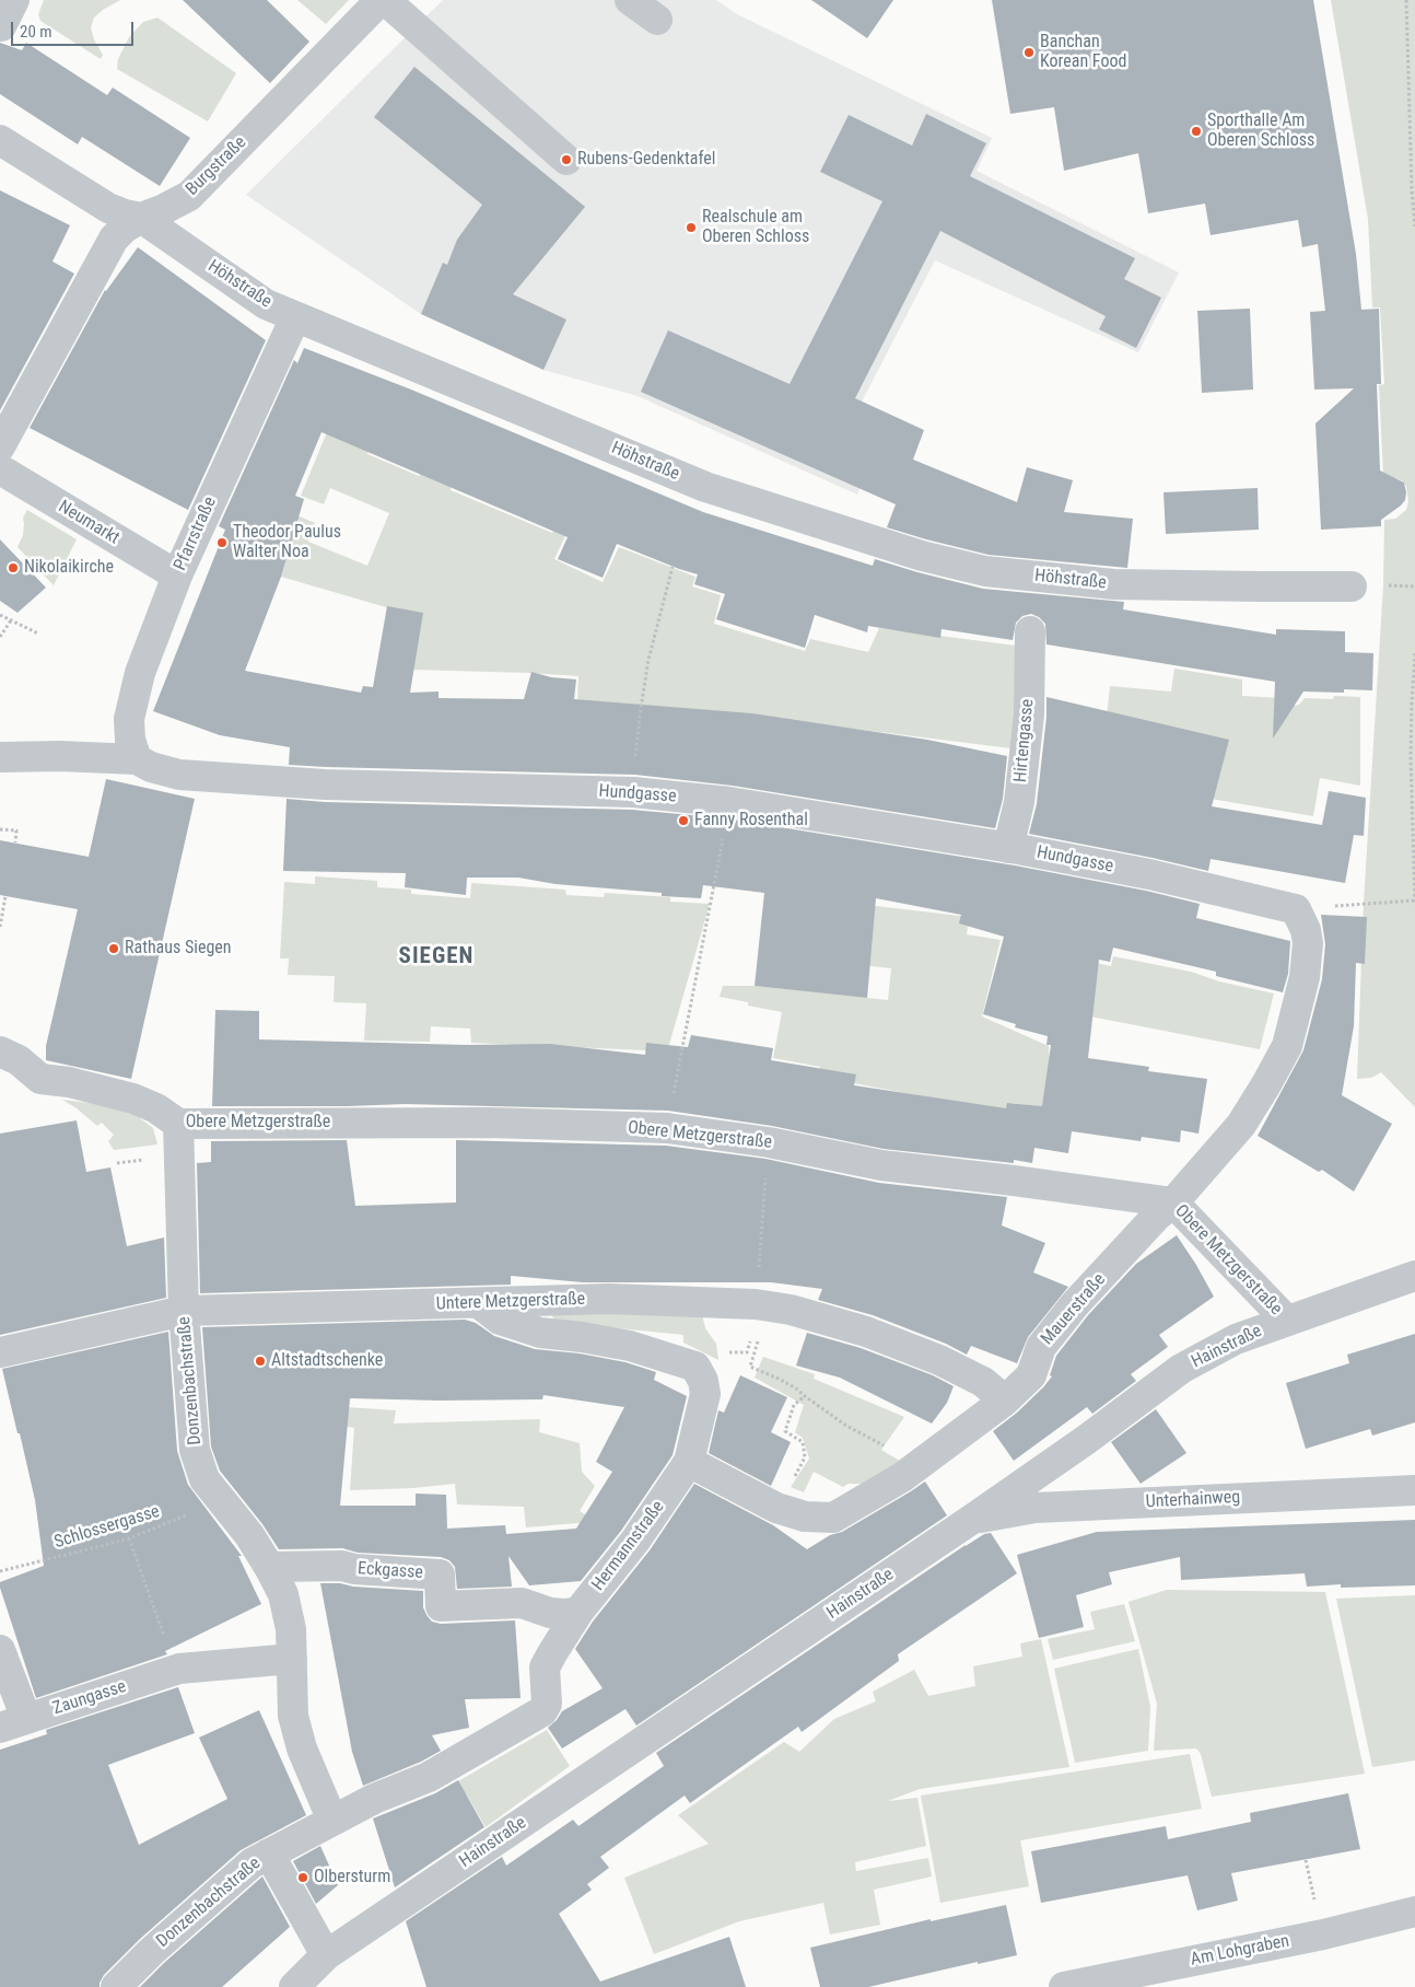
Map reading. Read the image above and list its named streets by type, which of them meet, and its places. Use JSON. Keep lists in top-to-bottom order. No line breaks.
{"streets":{"street":["Burgstraße","Höhstraße","Neumarkt","Pfarrstraße","Hirtengasse","Hundgasse","Obere Metzgerstraße","Untere Metzgerstraße","Mauerstraße","Hainstraße","Donzenbachstraße","Unterhainweg","Hermannstraße","Eckgasse","Zaungasse","Am Lohgraben"],"path":["Schlossergasse"]},"crossings":[["Burgstraße","Höhstraße"],["Höhstraße","Pfarrstraße"],["Neumarkt","Pfarrstraße"],["Pfarrstraße","Hundgasse"],["Hirtengasse","Hundgasse"],["Hundgasse","Mauerstraße"],["Obere Metzgerstraße","Mauerstraße"],["Obere Metzgerstraße","Hainstraße"],["Obere Metzgerstraße","Donzenbachstraße"],["Untere Metzgerstraße","Mauerstraße"],["Untere Metzgerstraße","Donzenbachstraße"],["Untere Metzgerstraße","Hermannstraße"],["Mauerstraße","Hermannstraße"],["Hainstraße","Unterhainweg"],["Donzenbachstraße","Schlossergasse"],["Donzenbachstraße","Hermannstraße"],["Donzenbachstraße","Eckgasse"],["Donzenbachstraße","Zaungasse"],["Hermannstraße","Eckgasse"]],"districts":["SIEGEN"],"places":["Banchan Korean Food","Sporthalle Am Oberen Schloss","Rubens-Gedenktafel","Realschule am Oberen Schloss","Theodor Paulus Walter Noa","Nikolaikirche","Fanny Rosenthal","Rathaus Siegen","Altstadtschenke","Olbersturm"],"scale_bar":"20 m"}
